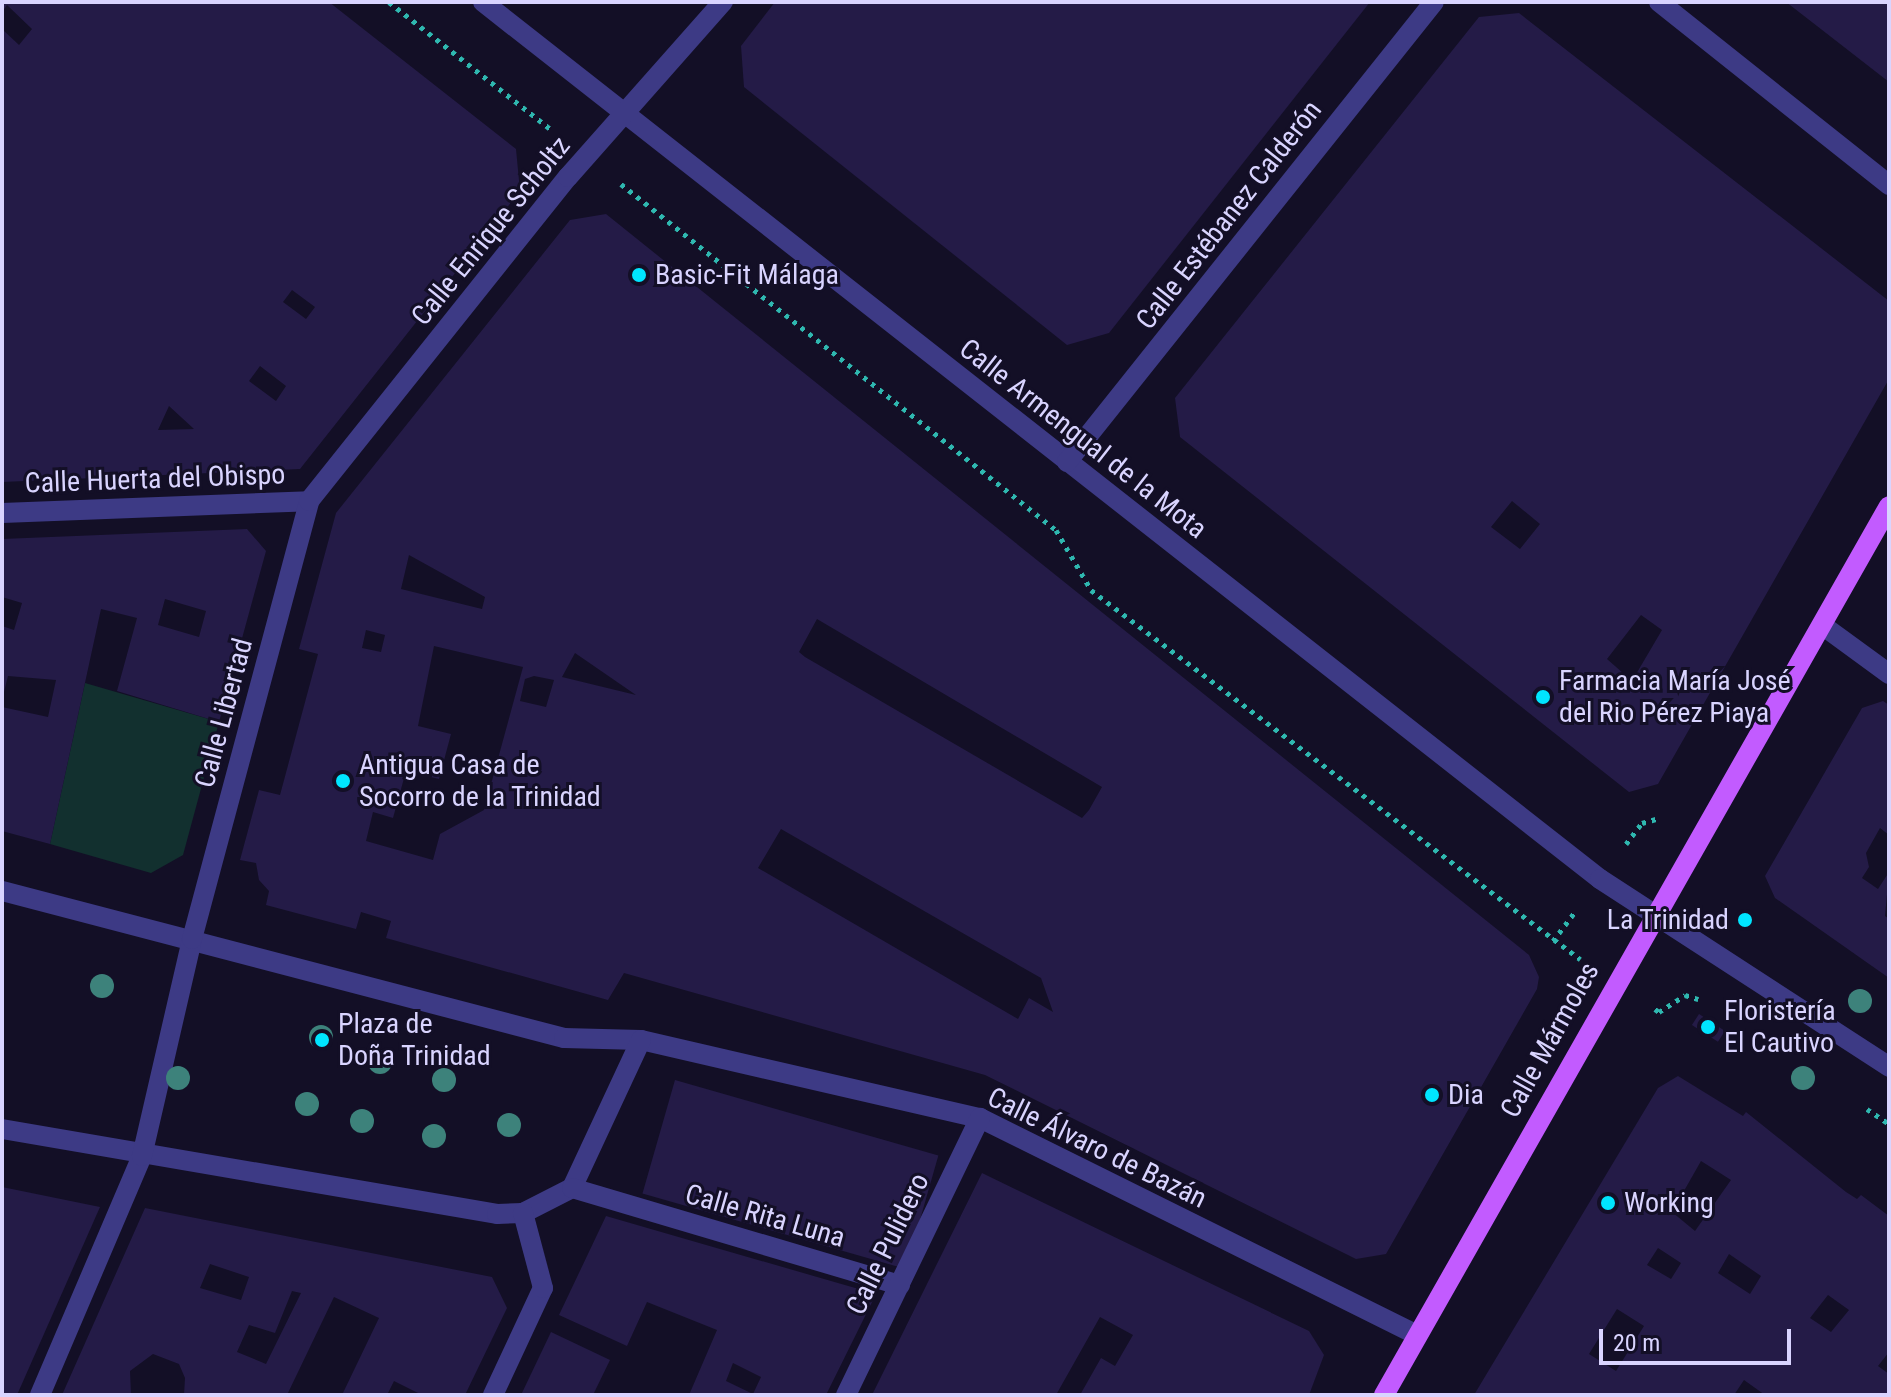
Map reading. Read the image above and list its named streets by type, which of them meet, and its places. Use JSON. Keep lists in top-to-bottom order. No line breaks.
{"streets":{"main road":["Calle Mármoles"],"street":["Calle Estébanez Calderón","Calle Enrique Scholtz","Calle Armengual de la Mota","Calle Huerta del Obispo","Calle Libertad","Calle Álvaro de Bazán","Calle Rita Luna","Calle Pulidero"]},"crossings":[["Calle Estébanez Calderón","Calle Armengual de la Mota"],["Calle Enrique Scholtz","Calle Armengual de la Mota"],["Calle Enrique Scholtz","Calle Huerta del Obispo"],["Calle Enrique Scholtz","Calle Libertad"],["Calle Armengual de la Mota","Calle Mármoles"],["Calle Huerta del Obispo","Calle Libertad"],["Calle Mármoles","Calle Álvaro de Bazán"],["Calle Álvaro de Bazán","Calle Pulidero"],["Calle Rita Luna","Calle Pulidero"]],"places":["Basic-Fit Málaga","Farmacia María José del Rio Pérez Piaya","Antigua Casa de Socorro de la Trinidad","La Trinidad","Floristería El Cautivo","Plaza de Doña Trinidad","Dia","Working"],"scale_bar":"20 m"}
